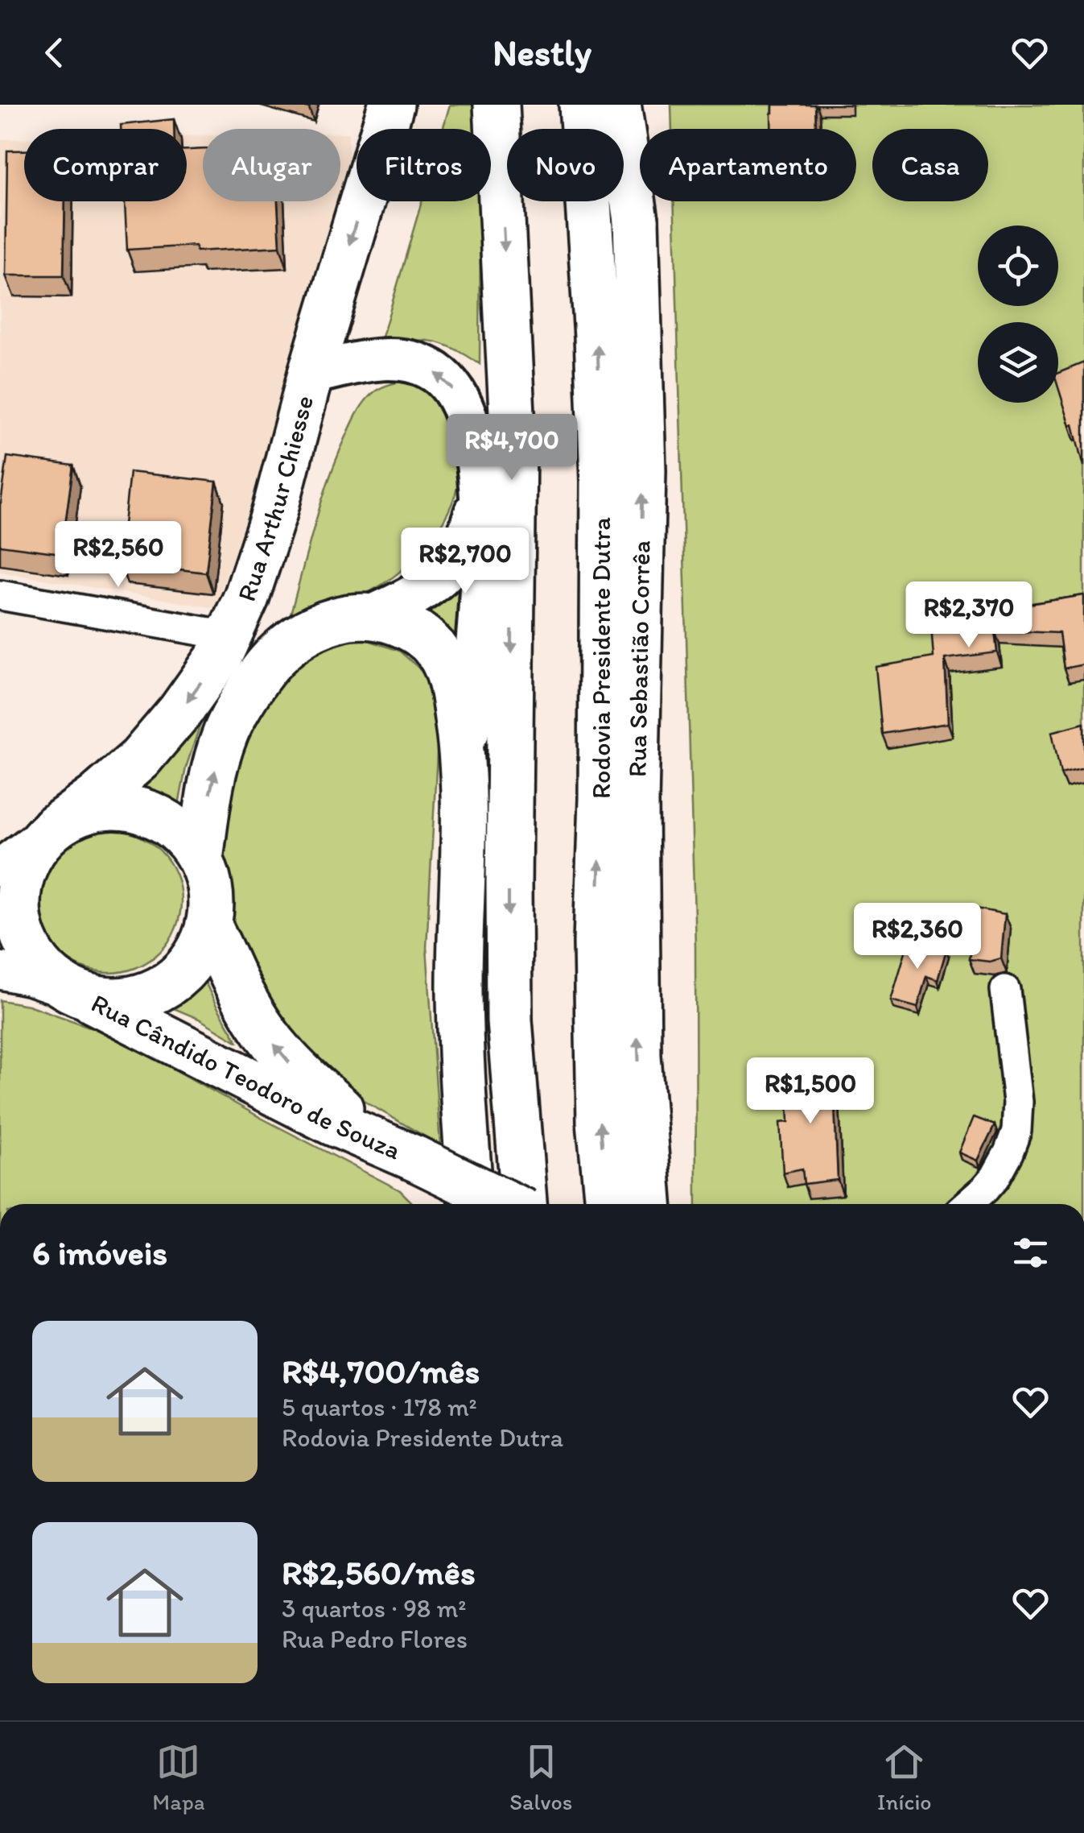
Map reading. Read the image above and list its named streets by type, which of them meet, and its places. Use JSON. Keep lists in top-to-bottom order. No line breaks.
{"streets":{"main road":["Rua Arthur Chiesse","Rodovia Presidente Dutra","Rua Sebastião Corrêa","Rua Cândido Teodoro de Souza"]},"crossings":[["Rua Arthur Chiesse","Rua Cândido Teodoro de Souza"]],"page":{"header":"Nestly","chip":["Comprar","Alugar","Filtros","Novo","Apartamento","Casa"],"price":["R$4,700","R$2,560","R$2,700","R$2,370","R$2,360","R$1,500"],"heading":"6 imóveis","list":[{"name":"R$4,700/mês","note":"5 quartos · 178 m² · Rodovia Presidente Dutra"},{"name":"R$2,560/mês","note":"3 quartos · 98 m² · Rua Pedro Flores"}],"tabs":["Mapa","Salvos","Início"]}}
